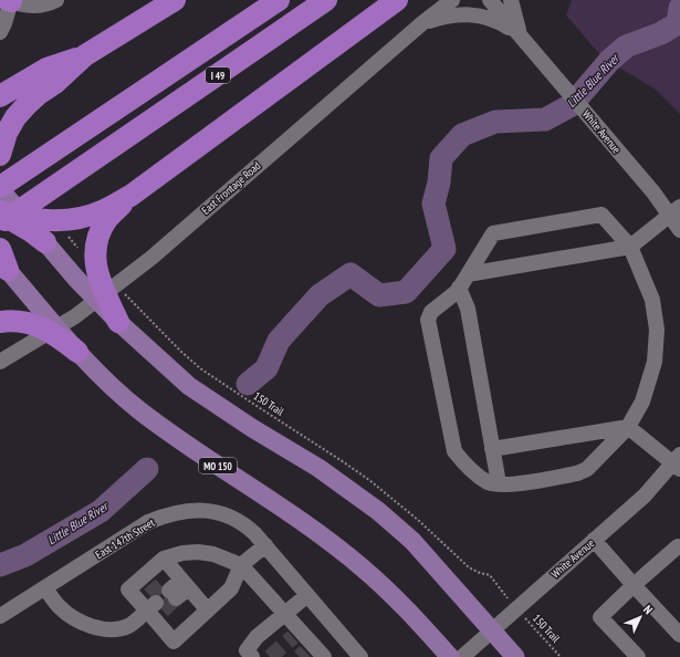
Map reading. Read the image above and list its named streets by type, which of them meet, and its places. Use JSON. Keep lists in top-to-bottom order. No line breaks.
{"streets":{"highway":["I 49"],"main road":["MO 150"],"street":["White Avenue","East Frontage Road","East 147th Street"],"path":["150 Trail"]},"crossings":[["White Avenue","East Frontage Road"],["White Avenue","150 Trail"]],"water":["Little Blue River"],"north":"top right"}
